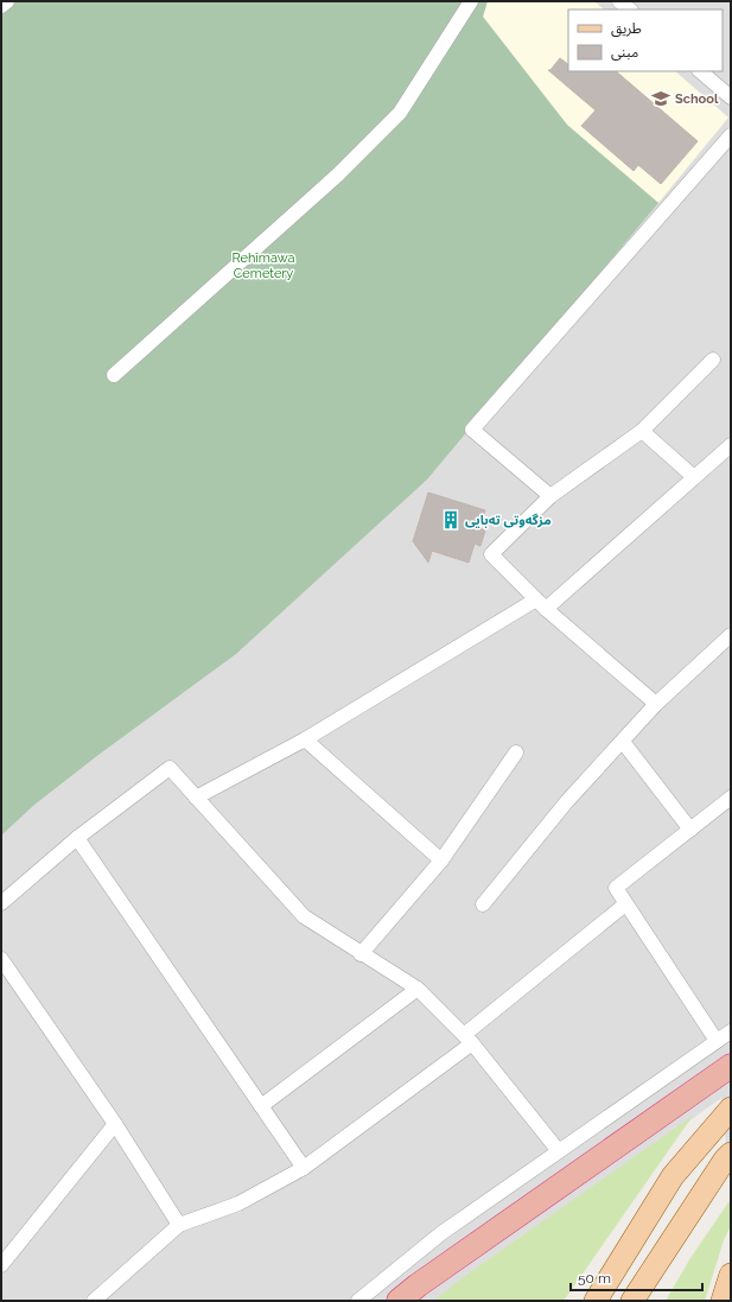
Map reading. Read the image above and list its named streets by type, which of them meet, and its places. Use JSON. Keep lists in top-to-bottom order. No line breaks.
{"parks":["Rehîmawa Cemetery"],"places":{"school or university":["School"],"building":["مزگەوتی تەبایی"]},"legend":["طريق","مبنى"],"scale_bar":"50 m"}
